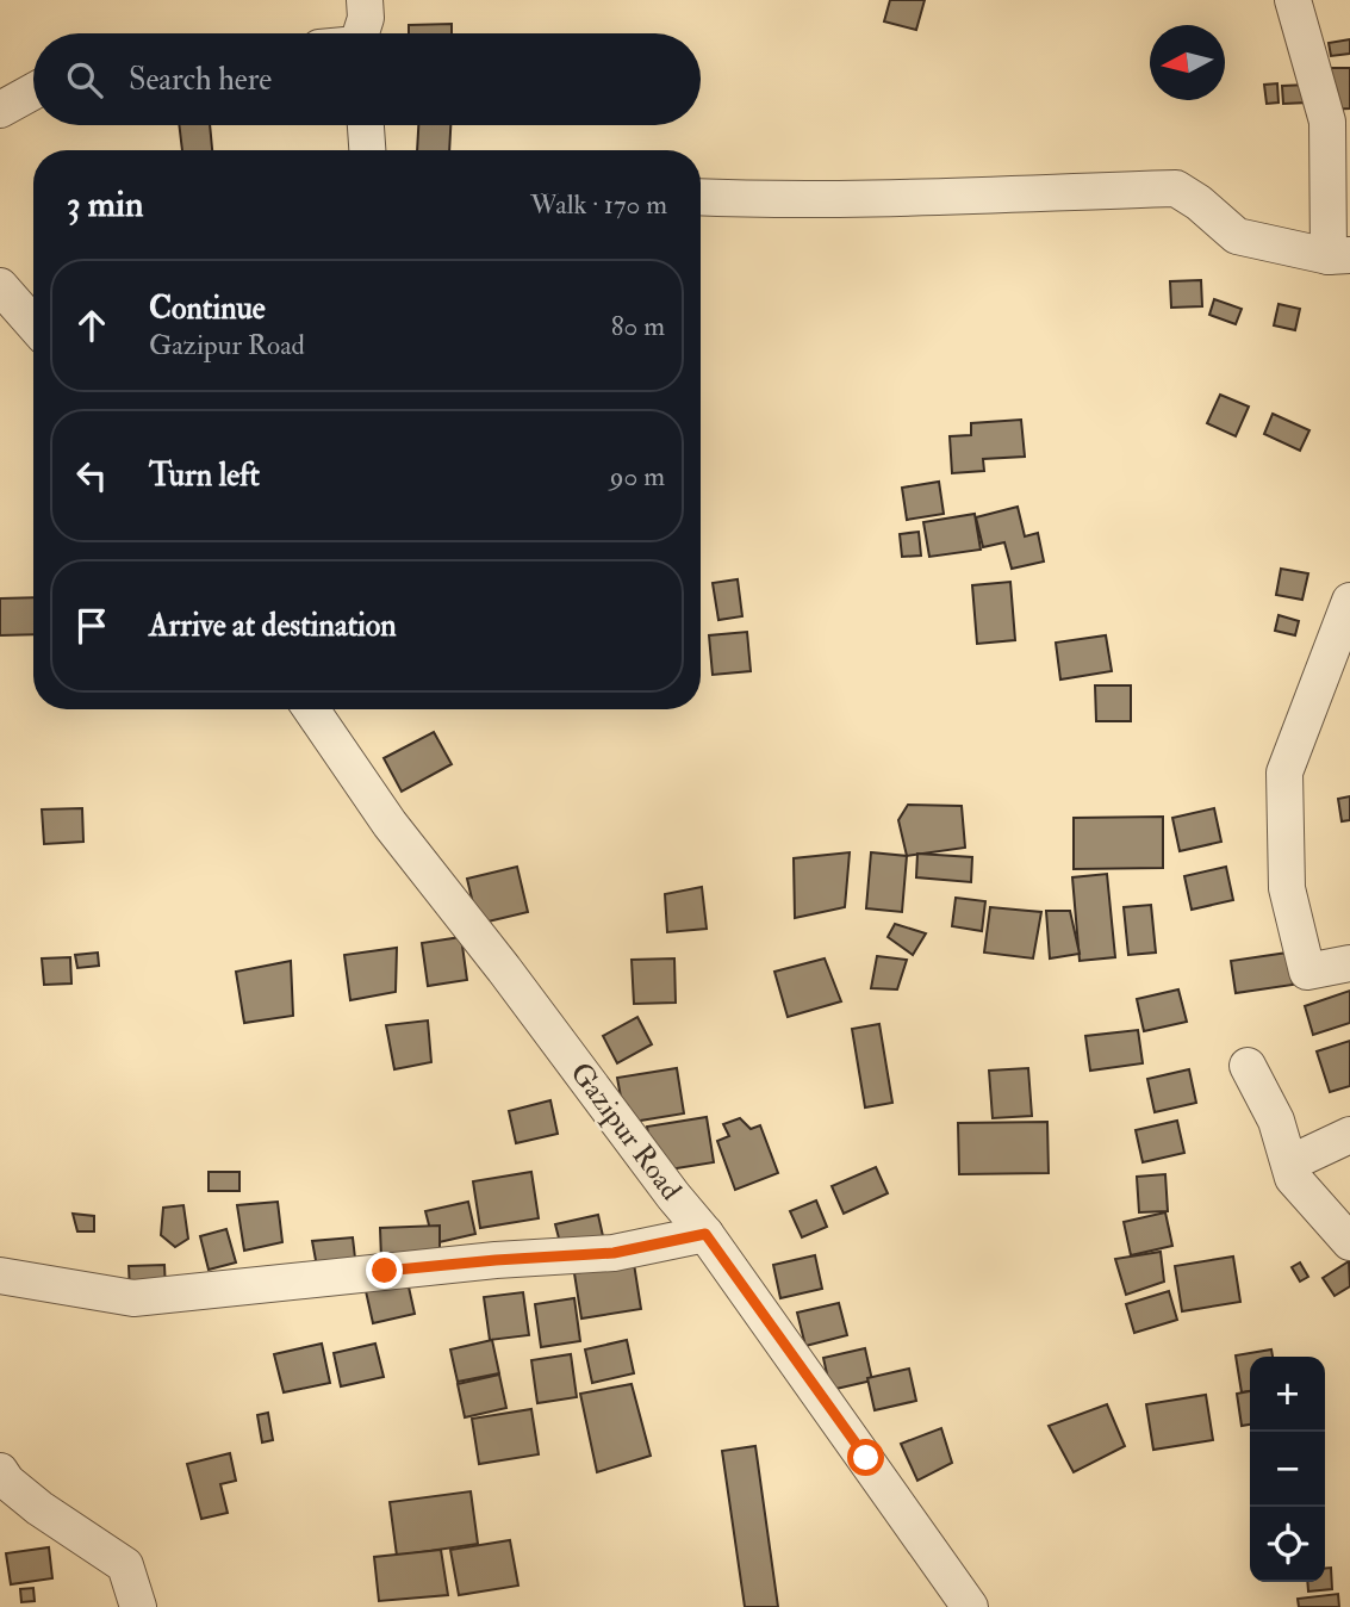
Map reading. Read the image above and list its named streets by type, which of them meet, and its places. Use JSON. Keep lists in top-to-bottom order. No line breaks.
{"streets":{"street":["Gazipur Road"]},"north":"left","page":{"search":"Search here","heading":["3 min","Walk · 170 m"],"list":[["Continue","Gazipur Road","80 m"],["Turn left","90 m"],"Arrive at destination"],"map_buttons":["+","−"]}}
